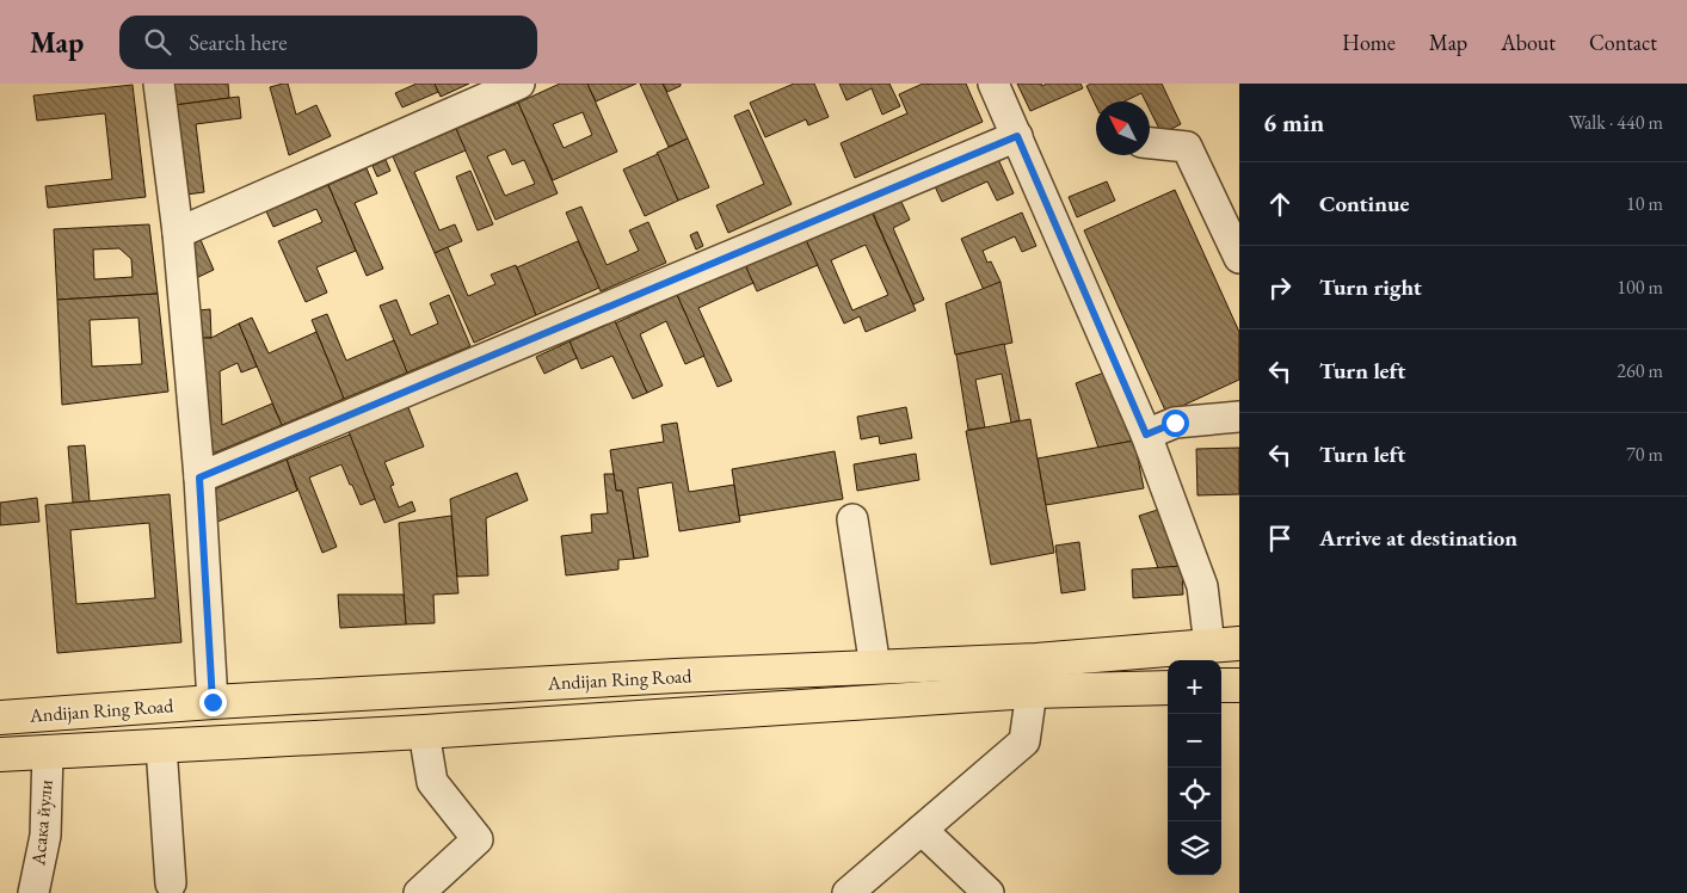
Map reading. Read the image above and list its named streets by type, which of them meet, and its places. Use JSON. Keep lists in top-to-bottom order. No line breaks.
{"streets":{"highway":["Andijan Ring Road"],"street":["Асака йули"]},"crossings":[["Andijan Ring Road","Асака йули"]],"north":"top left","page":{"header":"Map","search":"Search here","nav":["Home","Map","About","Contact"],"heading":["6 min","Walk · 440 m"],"list":[["Continue","10 m"],["Turn right","100 m"],["Turn left","260 m"],["Turn left","70 m"],"Arrive at destination"],"map_buttons":["+","−"]}}
